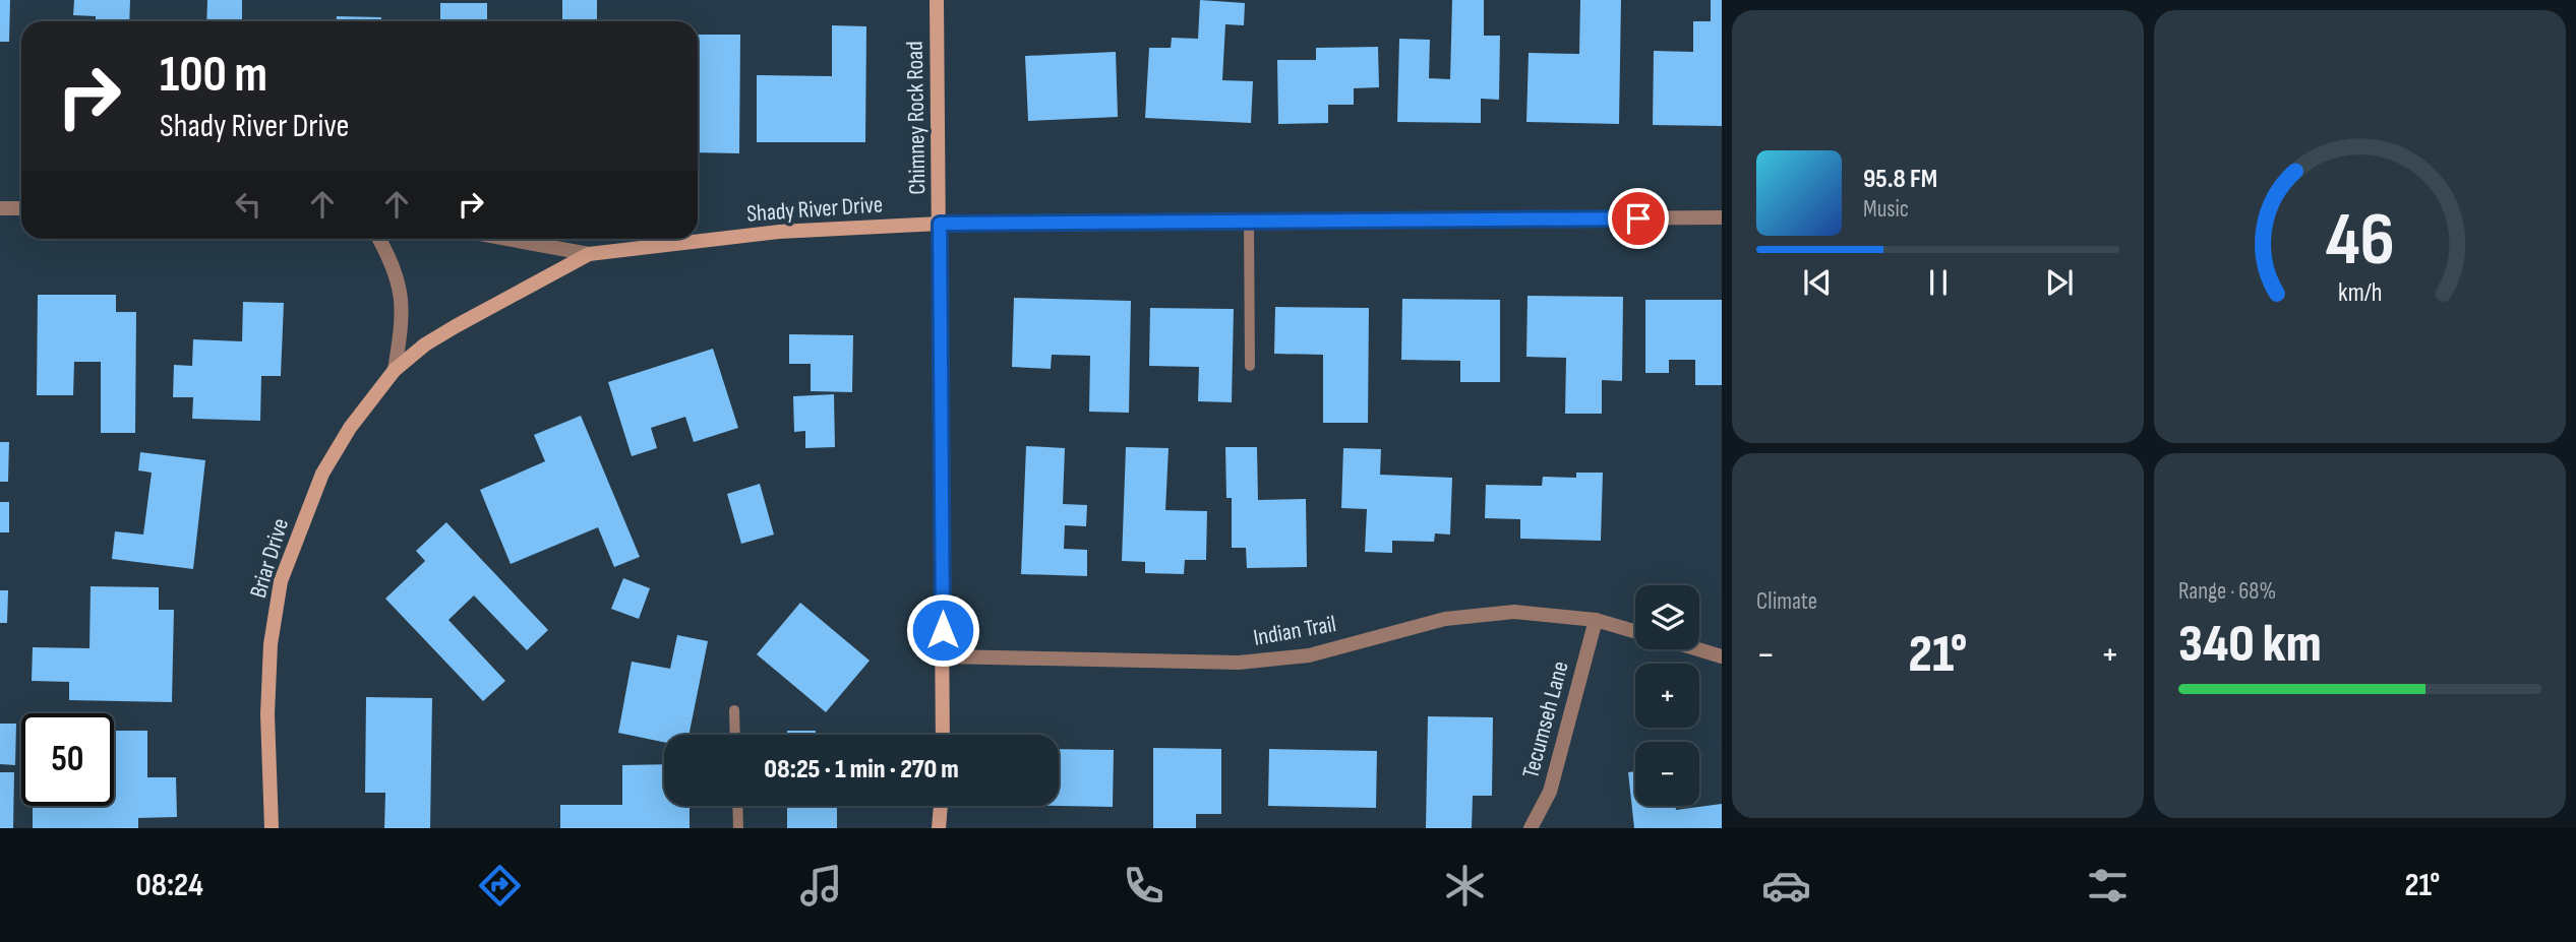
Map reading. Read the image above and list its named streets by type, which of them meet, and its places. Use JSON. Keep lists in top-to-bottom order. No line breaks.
{"streets":{"street":["Chimney Rock Road","Shady River Drive","Briar Drive","Indian Trail","Tecumseh Lane"]},"crossings":[["Chimney Rock Road","Shady River Drive"],["Chimney Rock Road","Indian Trail"],["Shady River Drive","Briar Drive"],["Indian Trail","Tecumseh Lane"]],"page":{"turn":["100 m","Shady River Drive"],"song":["95.8 FM","Music"],"tile":["Climate",["Range · 68%","340 km"]],"map_buttons":["+","−"],"heat":["−","21°","+"],"limit":"50","trip":"08:25 · 1 min · 270 m","tabs":["08:24","21°"],"gauge":["46","km/h"]}}
